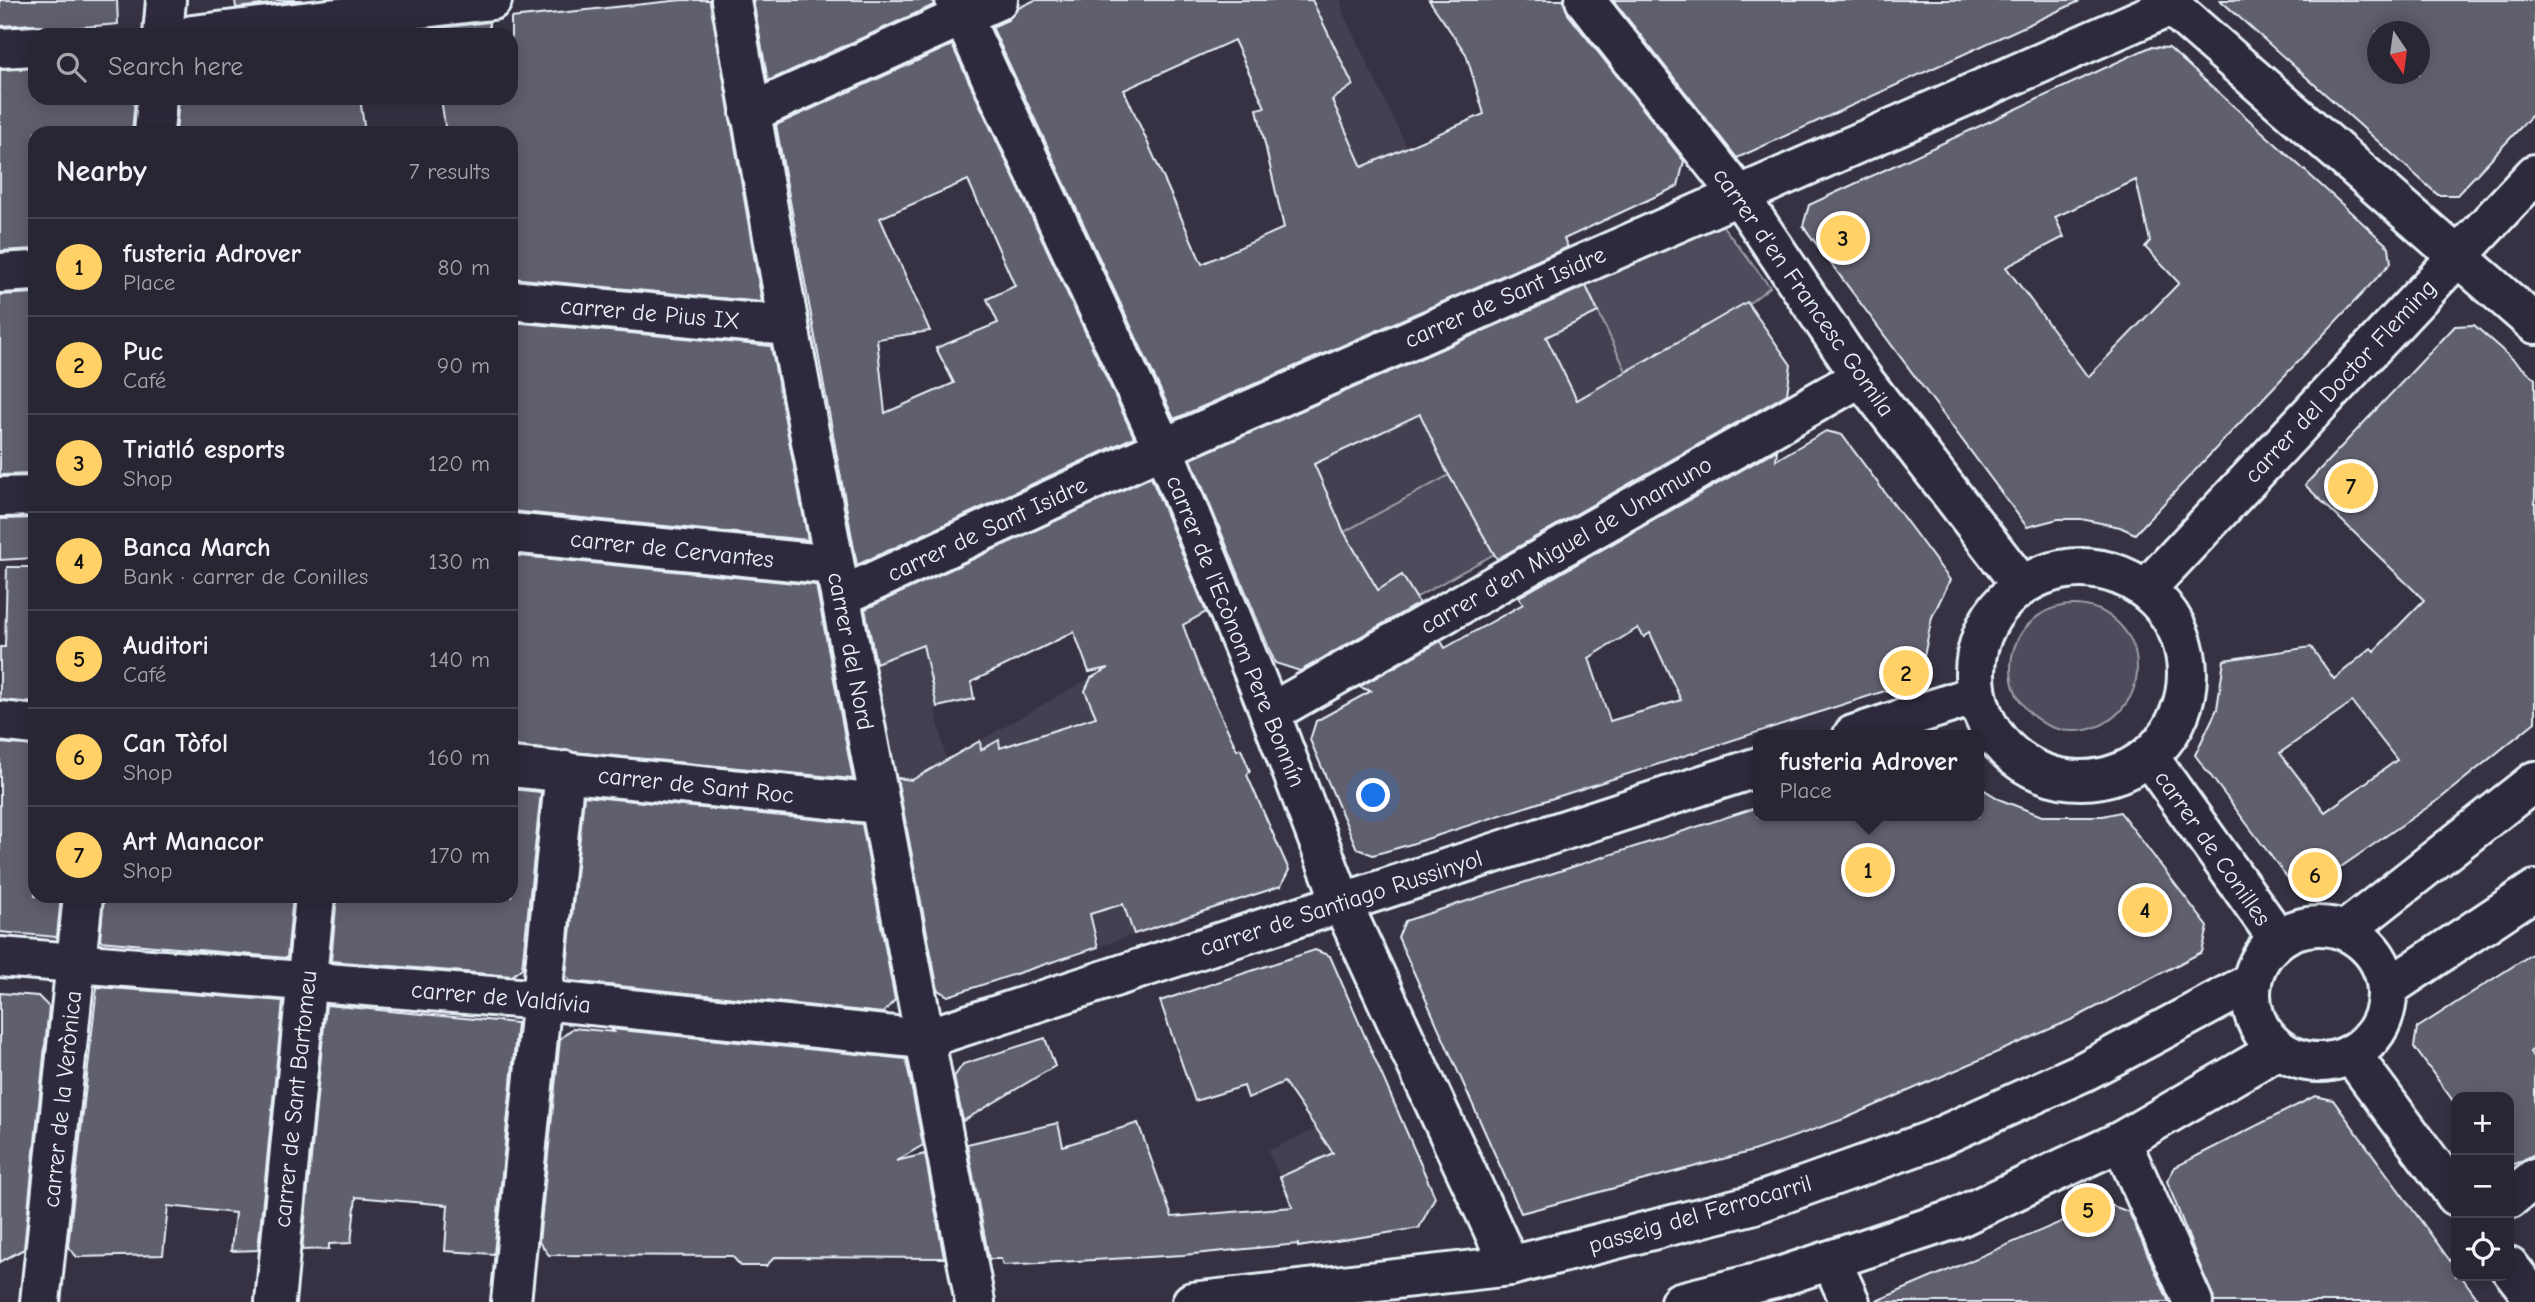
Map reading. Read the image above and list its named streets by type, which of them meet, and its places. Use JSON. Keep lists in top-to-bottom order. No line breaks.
{"streets":{"street":["carrer d'en Francesc Gomila","carrer de Sant Isidre","carrer de Pius IX","carrer del Doctor Fleming","carrer d'en Miguel de Unamuno","carrer de Cervantes","carrer de l'Ecònom Pere Bonnín","carrer del Nord","carrer de Sant Roc","carrer de Conilles","carrer de Santiago Russinyol","carrer de Valdívia","carrer de la Verònica","carrer de Sant Bartomeu","passeig del Ferrocarril"]},"crossings":[["carrer d'en Francesc Gomila","carrer de Sant Isidre"],["carrer d'en Francesc Gomila","carrer del Doctor Fleming"],["carrer d'en Francesc Gomila","carrer d'en Miguel de Unamuno"],["carrer d'en Francesc Gomila","carrer de Conilles"],["carrer de Sant Isidre","carrer de Cervantes"],["carrer de Sant Isidre","carrer de l'Ecònom Pere Bonnín"],["carrer de Sant Isidre","carrer del Nord"],["carrer de Pius IX","carrer del Nord"],["carrer del Doctor Fleming","carrer de Conilles"],["carrer d'en Miguel de Unamuno","carrer de l'Ecònom Pere Bonnín"],["carrer de Cervantes","carrer del Nord"],["carrer de l'Ecònom Pere Bonnín","carrer de Santiago Russinyol"],["carrer de l'Ecònom Pere Bonnín","passeig del Ferrocarril"],["carrer del Nord","carrer de Sant Roc"],["carrer del Nord","carrer de Santiago Russinyol"],["carrer del Nord","carrer de Valdívia"],["carrer de Conilles","passeig del Ferrocarril"],["carrer de Santiago Russinyol","carrer de Valdívia"],["carrer de Valdívia","carrer de la Verònica"],["carrer de Valdívia","carrer de Sant Bartomeu"]],"north":"bottom","page":{"search":"Search here","heading":["Nearby","7 results"],"pins":["3","7","2","1","6","4","5"],"list":[{"mark":"1","name":"fusteria Adrover","note":"Place","value":"80 m"},{"mark":"2","name":"Puc","note":"Café","value":"90 m"},{"mark":"3","name":"Triatló esports","note":"Shop","value":"120 m"},{"mark":"4","name":"Banca March","note":"Bank · carrer de Conilles","value":"130 m"},{"mark":"5","name":"Auditori","note":"Café","value":"140 m"},{"mark":"6","name":"Can Tòfol","note":"Shop","value":"160 m"},{"mark":"7","name":"Art Manacor","note":"Shop","value":"170 m"}],"popup":["fusteria Adrover","Place"],"map_buttons":["+","−"]}}
